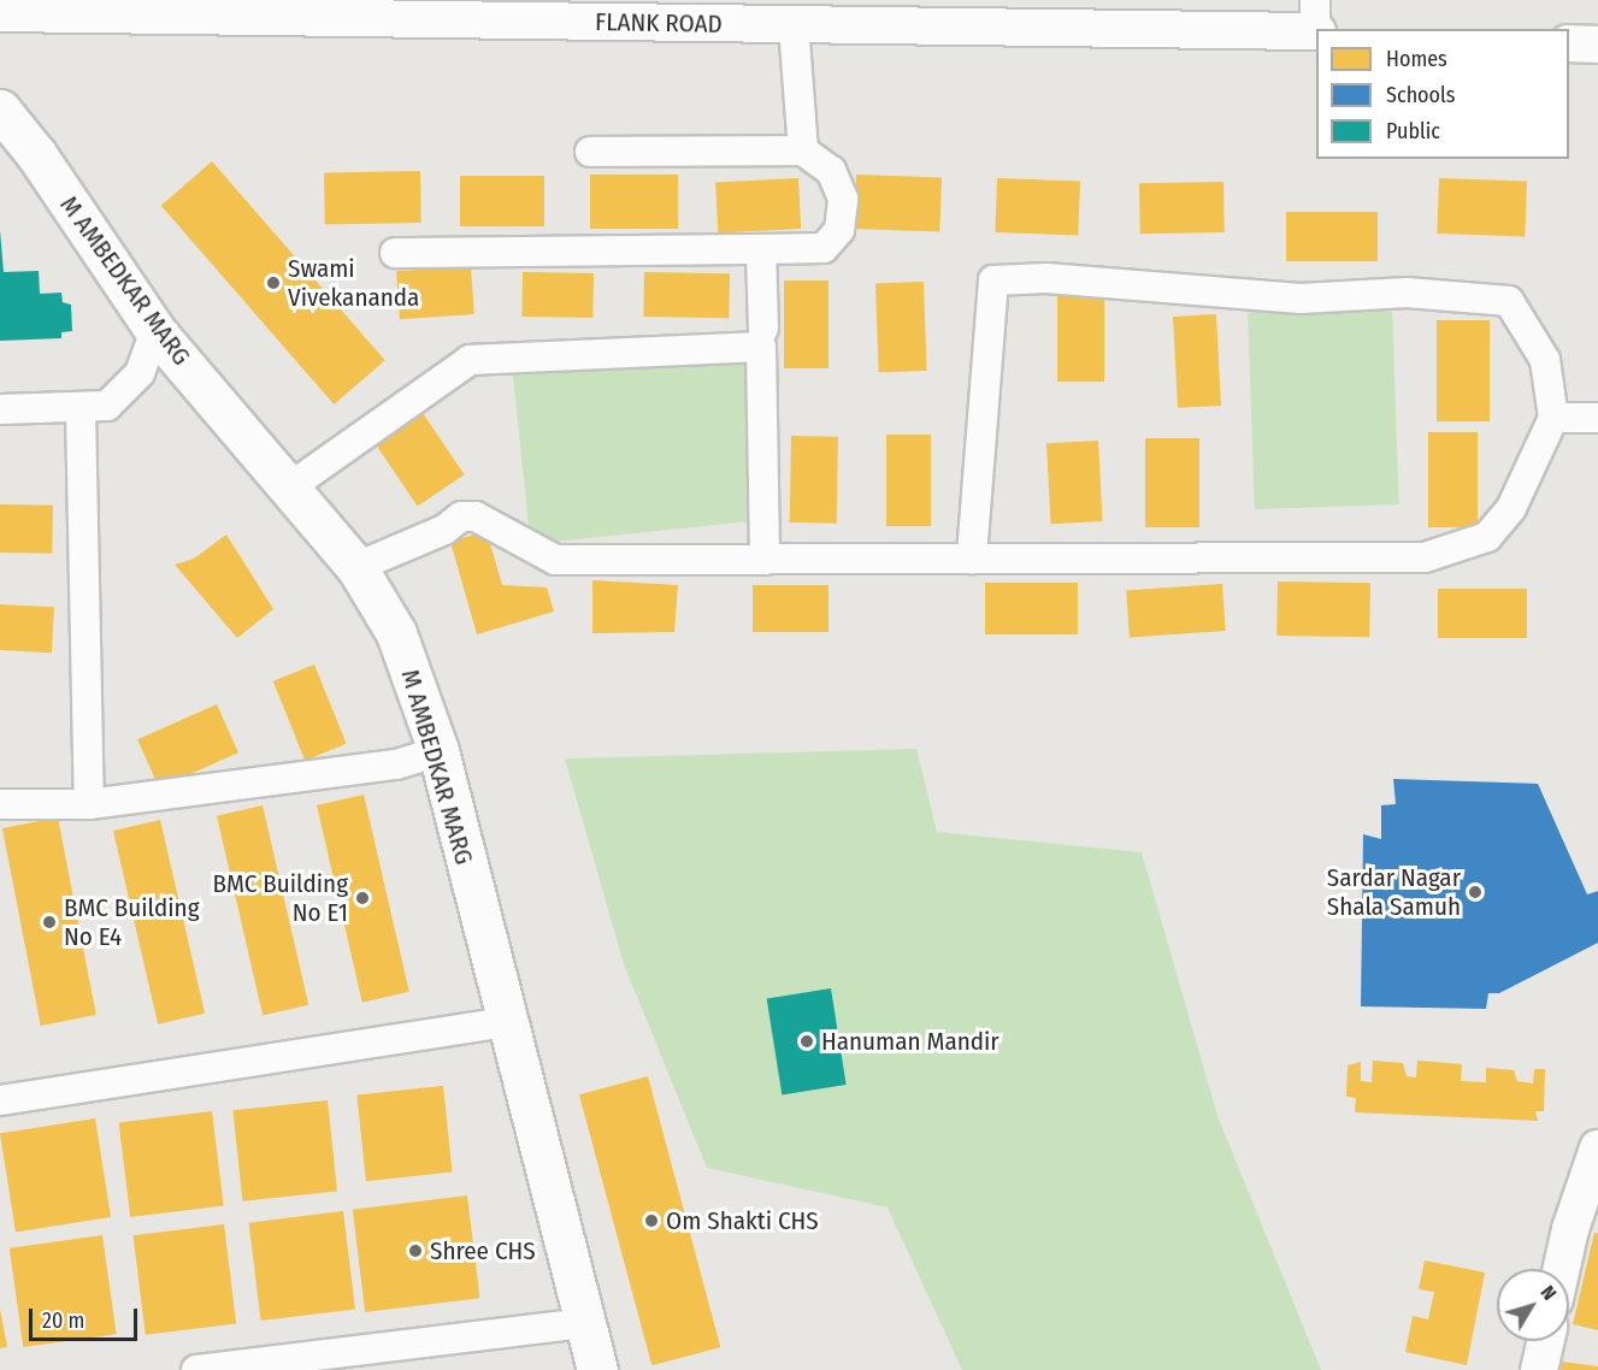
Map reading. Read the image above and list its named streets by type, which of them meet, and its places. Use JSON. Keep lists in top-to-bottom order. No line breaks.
{"streets":{"main road":["M AMBEDKAR MARG"],"street":["FLANK ROAD"]},"places":["Swami Vivekananda","Sardar Nagar Shala Samuh","BMC Building No E1","BMC Building No E4","Hanuman Mandir","Om Shakti CHS","Shree CHS"],"legend":["Homes","Schools","Public"],"scale_bar":"20 m","north":"top right"}
